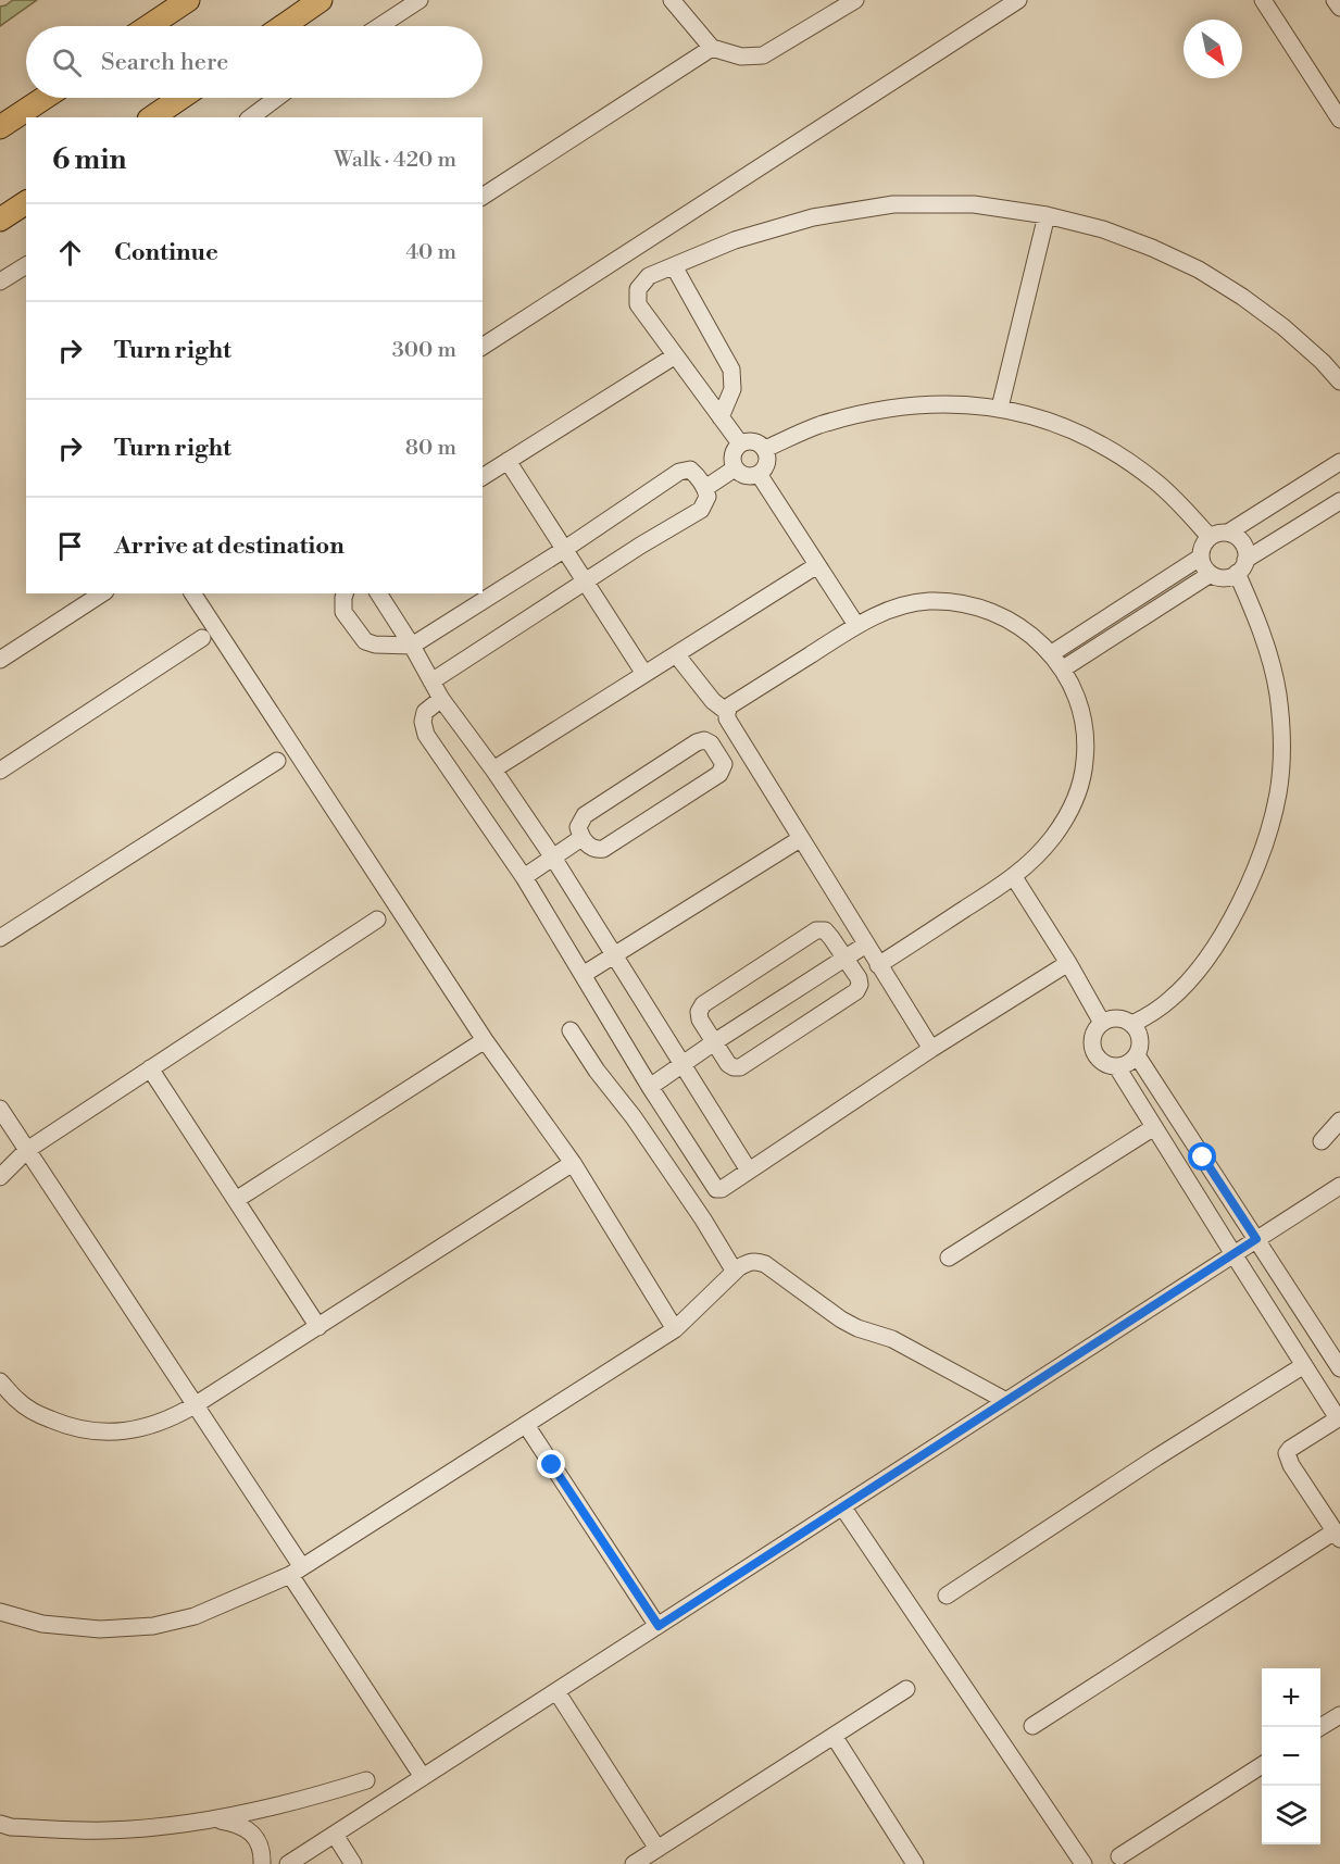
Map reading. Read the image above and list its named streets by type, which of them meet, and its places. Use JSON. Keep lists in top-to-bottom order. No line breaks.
{"north":"bottom right","page":{"search":"Search here","heading":["6 min","Walk · 420 m"],"list":[["Continue","40 m"],["Turn right","300 m"],["Turn right","80 m"],"Arrive at destination"],"map_buttons":["+","−"]}}
